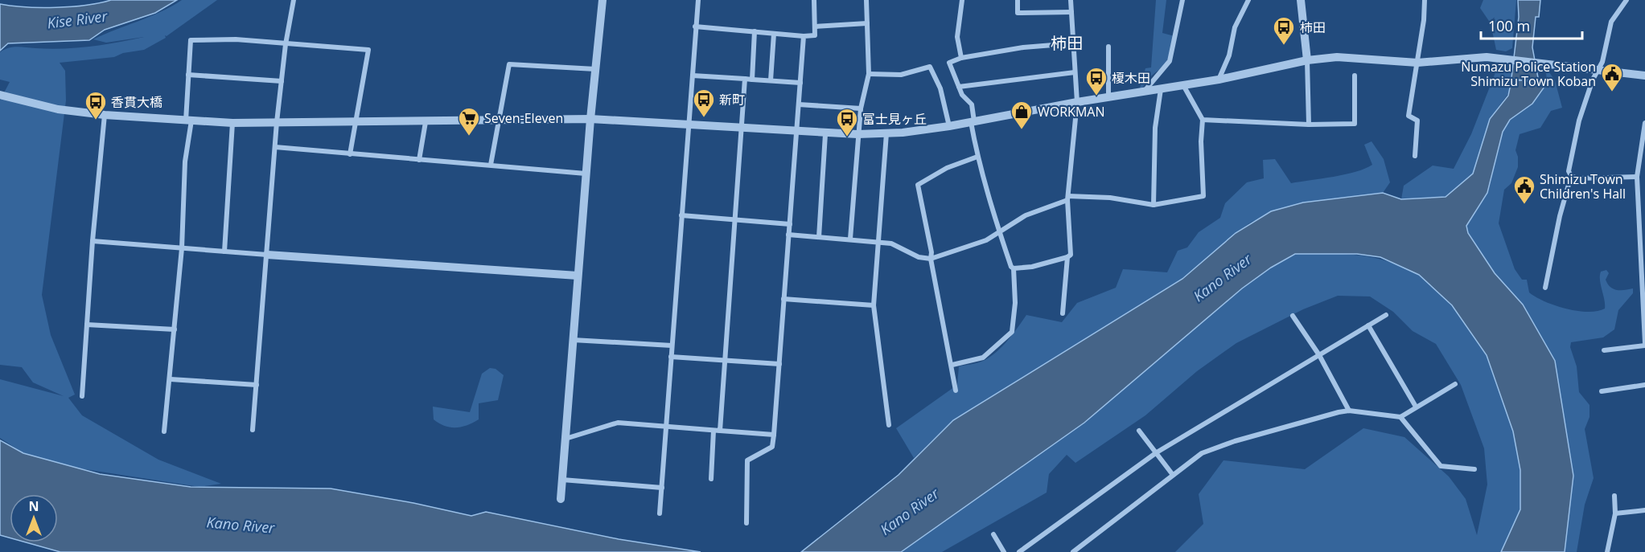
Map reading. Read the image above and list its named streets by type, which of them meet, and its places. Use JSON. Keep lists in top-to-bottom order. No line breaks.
{"districts":["柿田"],"water":["Kise River","Kano River"],"places":{"bus stop":["柿田","榎木田","新町","香貫大橋","富士見ヶ丘"],"public building":["Numazu Police Station Shimizu Town Koban","Shimizu Town Children's Hall"],"shop":["WORKMAN"],"supermarket":["Seven-Eleven"]},"scale_bar":"100 m","north":"top"}
